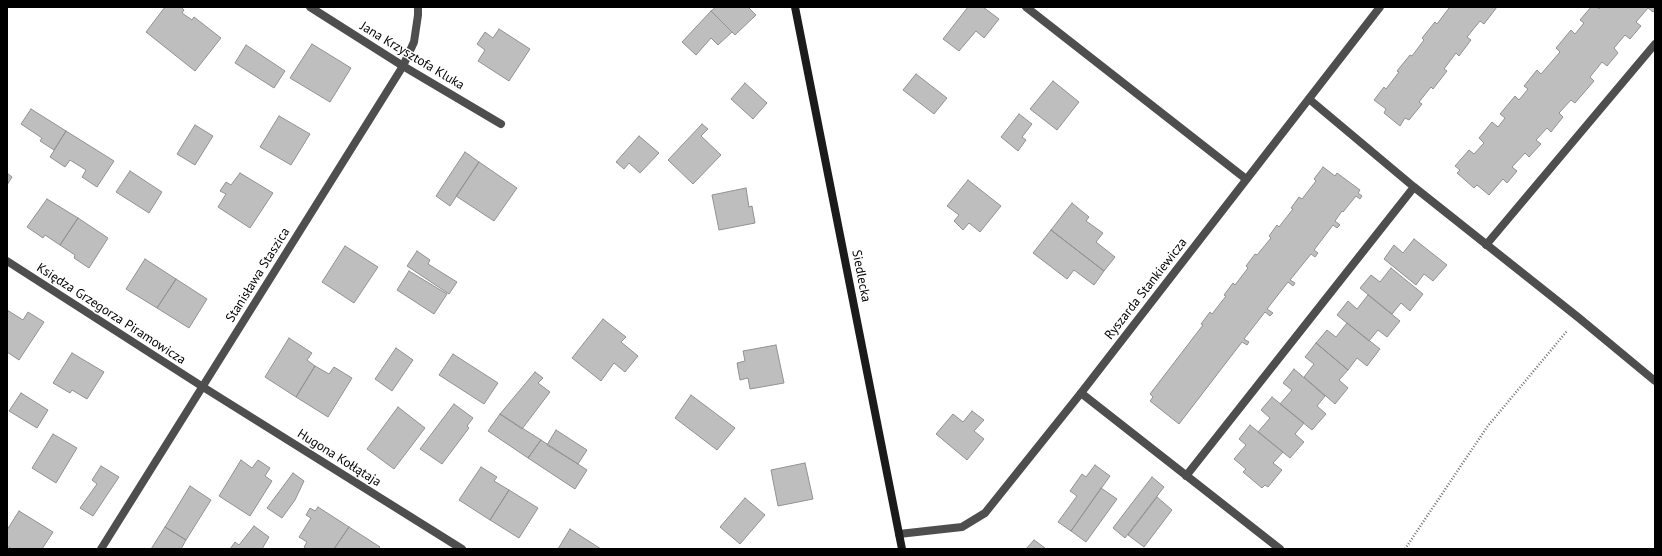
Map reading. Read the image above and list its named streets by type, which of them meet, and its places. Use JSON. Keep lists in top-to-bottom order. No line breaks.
{"streets":{"main road":["Siedlecka"],"street":["Jana Krzysztofa Kluka","Stanisława Staszica","Ryszarda Stankiewicza","Księdza Grzegorza Piramowicza","Hugona Kołłątaja"]},"crossings":[["Jana Krzysztofa Kluka","Stanisława Staszica"],["Stanisława Staszica","Księdza Grzegorza Piramowicza"],["Stanisława Staszica","Hugona Kołłątaja"],["Siedlecka","Ryszarda Stankiewicza"],["Księdza Grzegorza Piramowicza","Hugona Kołłątaja"]]}
